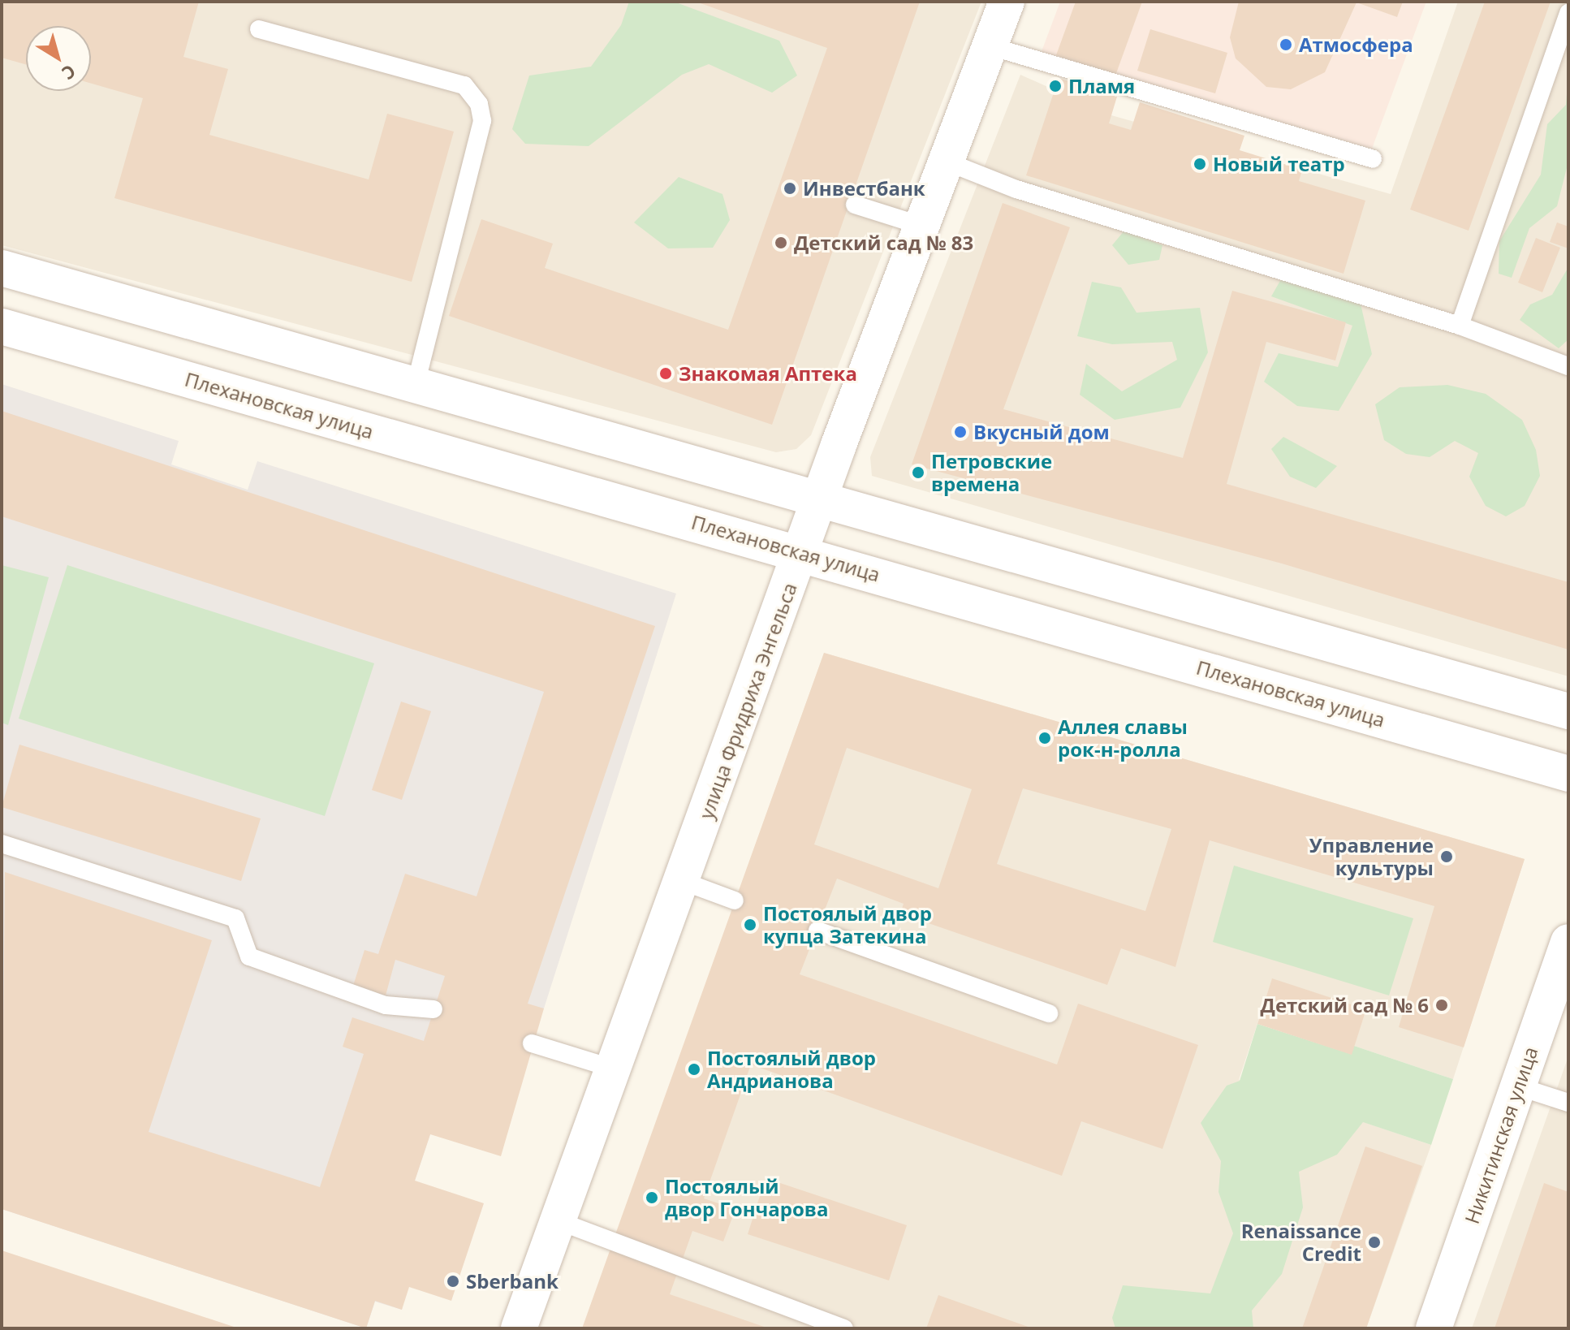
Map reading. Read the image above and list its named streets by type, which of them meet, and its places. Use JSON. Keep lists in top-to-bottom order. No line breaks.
{"streets":{"main road":["Плехановская улица","улица Фридриха Энгельса","Никитинская улица"]},"crossings":[["Плехановская улица","улица Фридриха Энгельса"]],"places":["Атмосфера","Пламя","Новый театр","Инвестбанк","Детский сад № 83","Знакомая Аптека","Вкусный дом","Петровские времена","Аллея славы рок-н-ролла","Управление культуры","Постоялый двор купца Затекина","Детский сад № 6","Постоялый двор Андрианова","Постоялый двор Гончарова","Renaissance Credit","Sberbank"],"north":"bottom right"}
